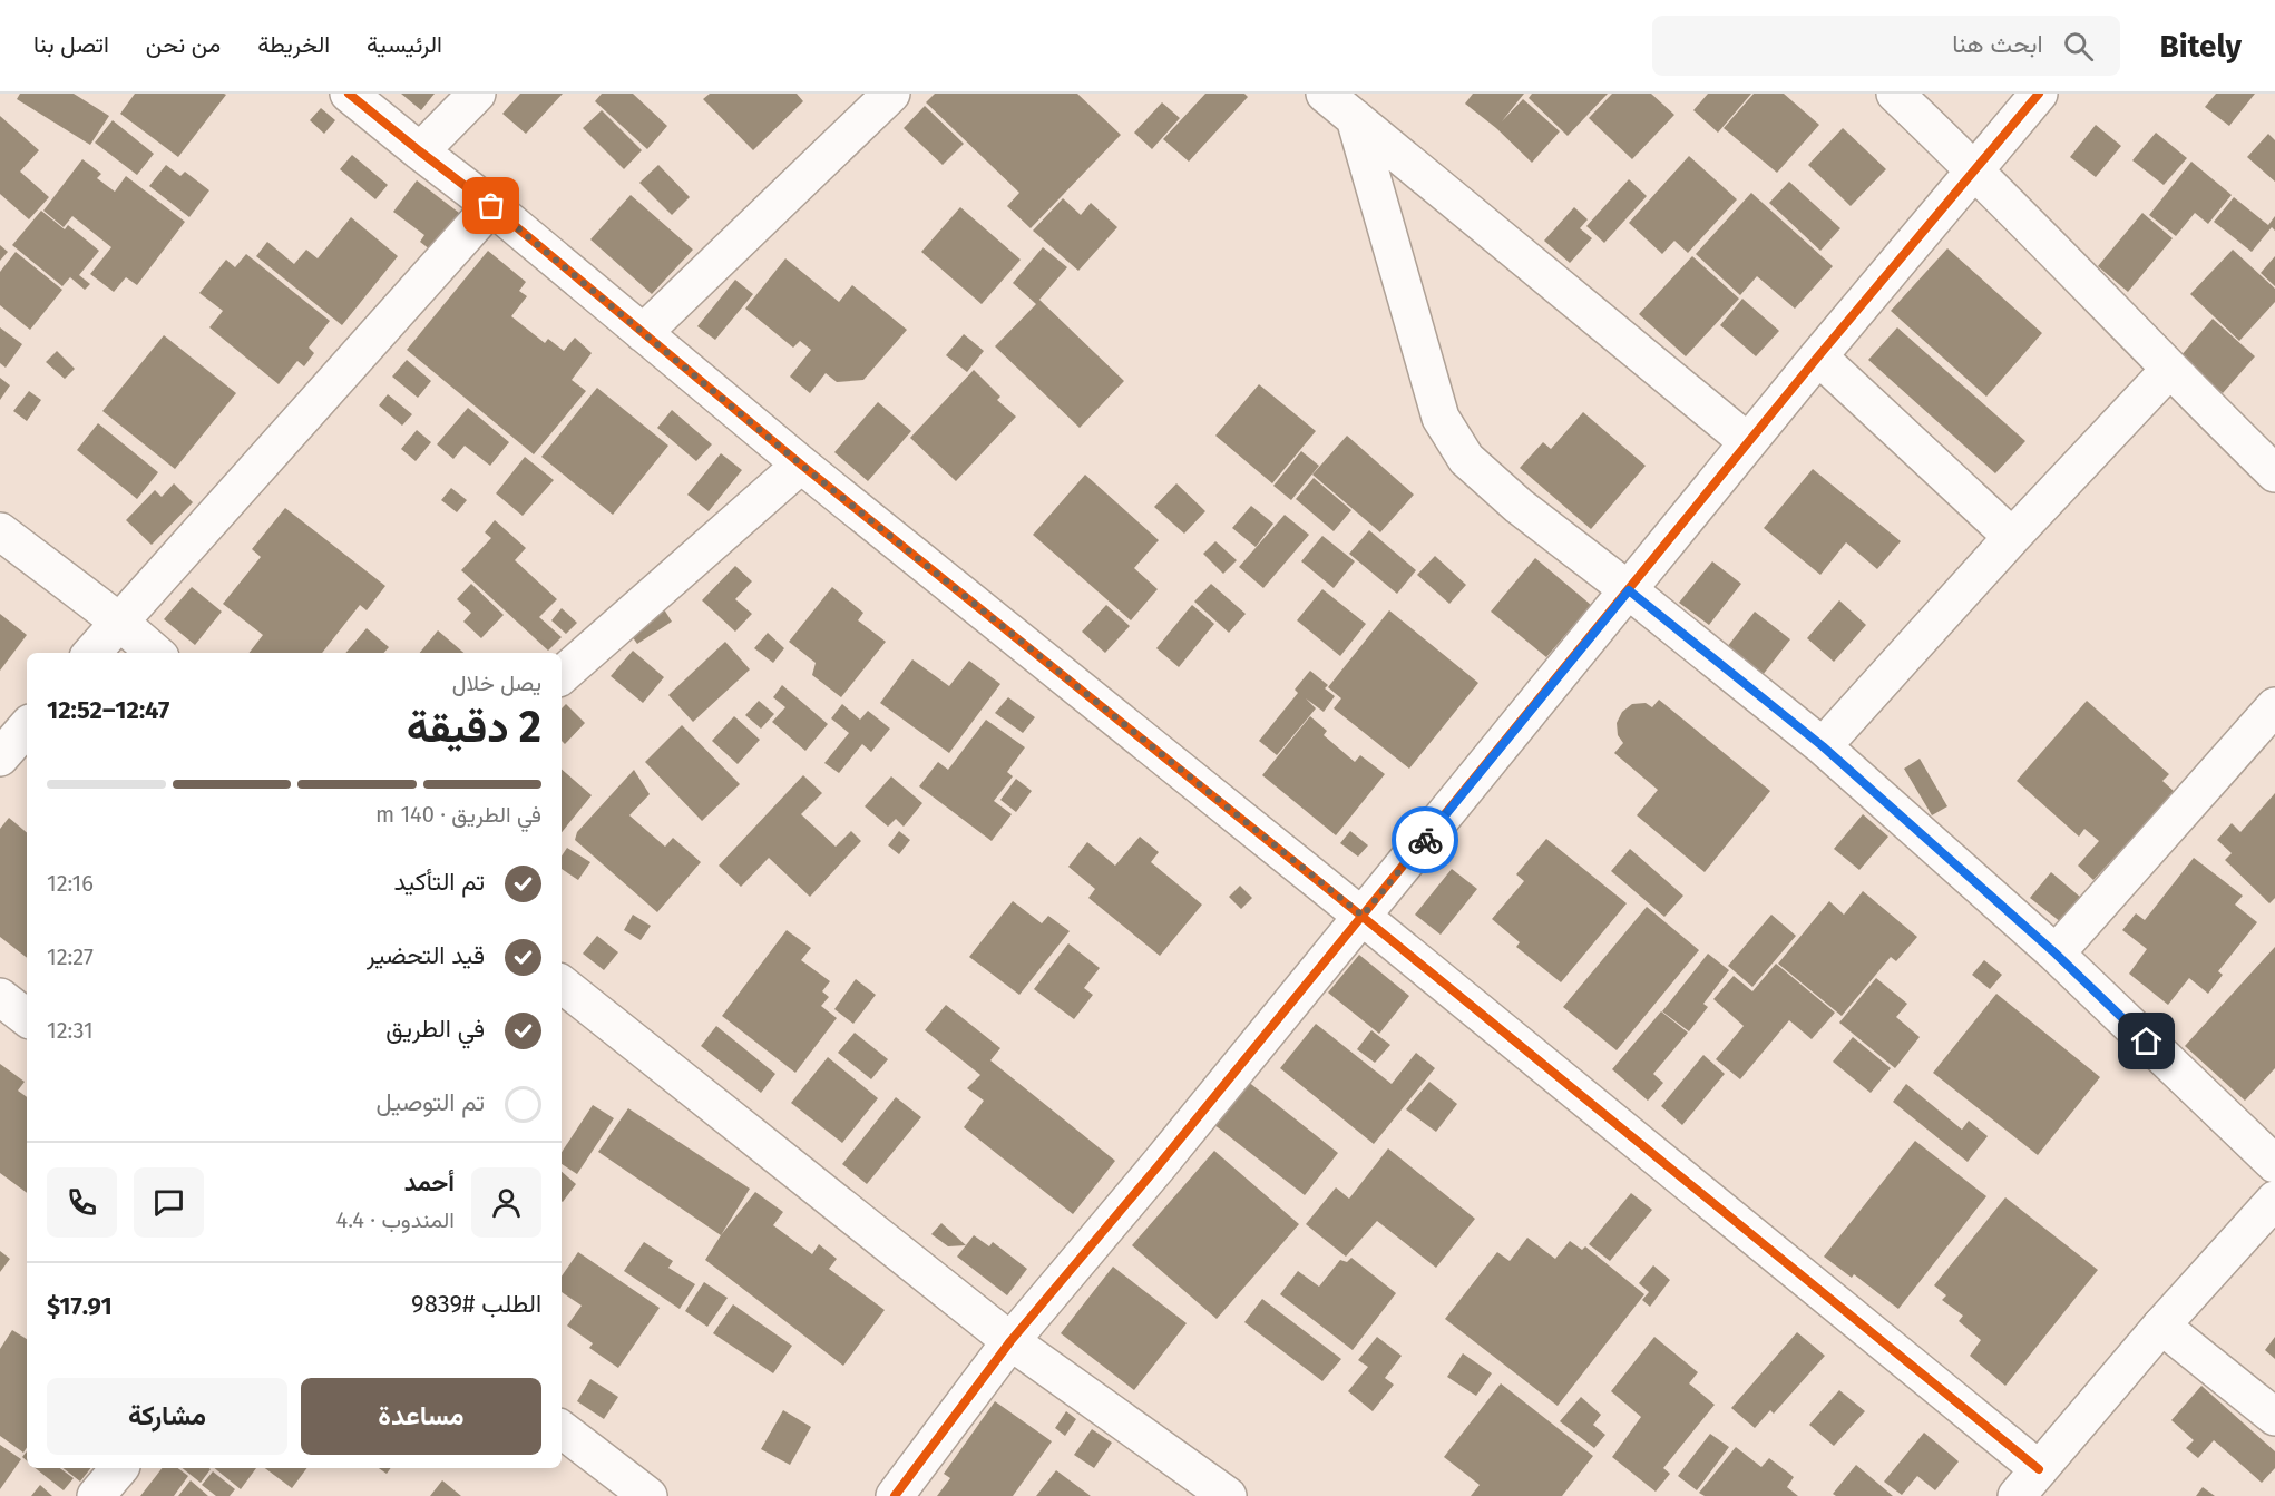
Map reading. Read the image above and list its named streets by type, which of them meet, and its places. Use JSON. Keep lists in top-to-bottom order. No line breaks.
{"page":{"header":"Bitely","search":"ابحث هنا","nav":["الرئيسية","الخريطة","من نحن","اتصل بنا"],"heading":["2 دقيقة","يصل خلال","12:47–12:52"],"panel":["أحمد","المندوب · 4.4","الطلب #9839","$17.91"],"bar":"في الطريق · 140 m","list":[["تم التأكيد","12:16"],["قيد التحضير","12:27"],["في الطريق","12:31"],"تم التوصيل"],"buttons":["مساعدة","مشاركة"]}}
